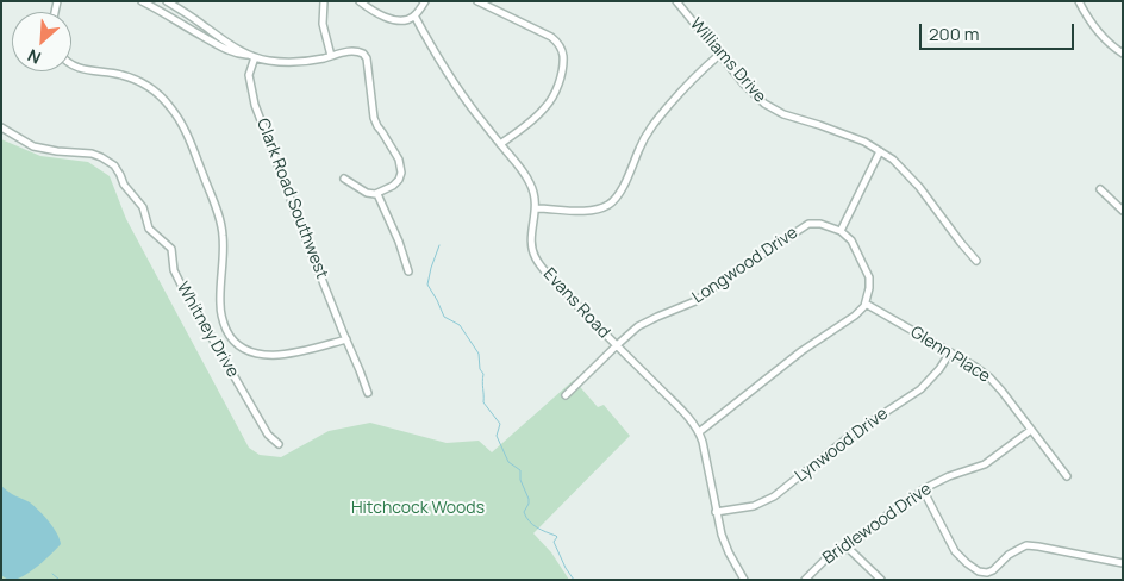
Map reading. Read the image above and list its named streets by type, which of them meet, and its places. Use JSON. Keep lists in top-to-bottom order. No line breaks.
{"streets":{"street":["Williams Drive","Clark Road Southwest","Longwood Drive","Evans Road","Whitney Drive","Glenn Place","Lynwood Drive","Bridlewood Drive"]},"crossings":[["Longwood Drive","Evans Road"],["Evans Road","Lynwood Drive"],["Glenn Place","Lynwood Drive"],["Glenn Place","Bridlewood Drive"]],"parks":["Hitchcock Woods"],"scale_bar":"200 m","north":"bottom left"}
